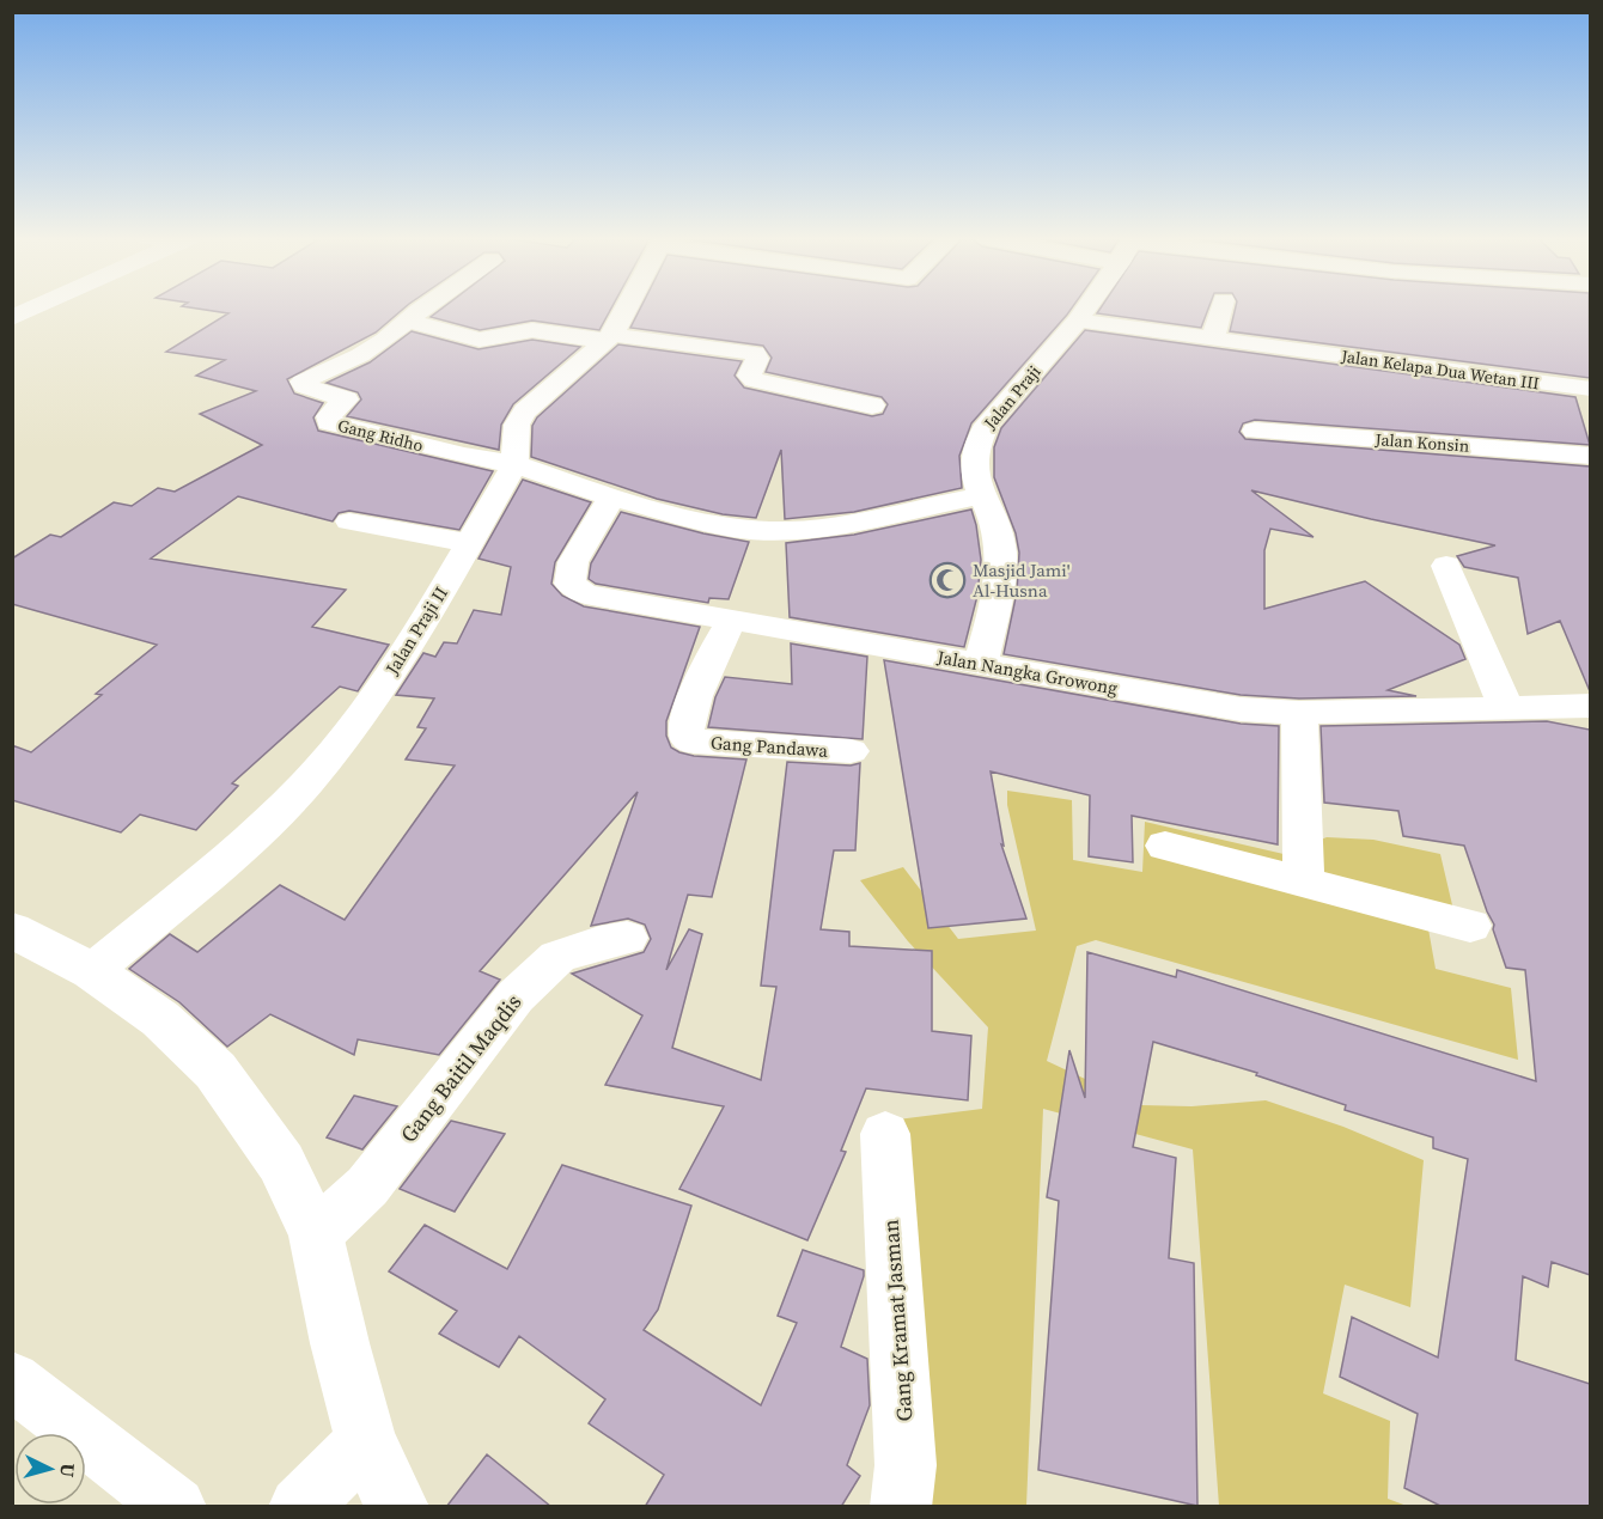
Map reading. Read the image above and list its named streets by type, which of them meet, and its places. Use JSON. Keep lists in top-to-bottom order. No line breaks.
{"streets":{"street":["Jalan Kelapa Dua Wetan III","Jalan Praji","Gang Ridho","Jalan Konsin","Jalan Praji II","Jalan Nangka Growong","Gang Pandawa","Gang Baitil Maqdis","Gang Kramat Jasman"]},"crossings":[["Jalan Kelapa Dua Wetan III","Jalan Praji"],["Jalan Praji","Jalan Nangka Growong"],["Gang Ridho","Jalan Praji II"],["Jalan Nangka Growong","Gang Pandawa"]],"places":{"mosque":["Masjid Jami' Al-Husna"]},"north":"right"}
